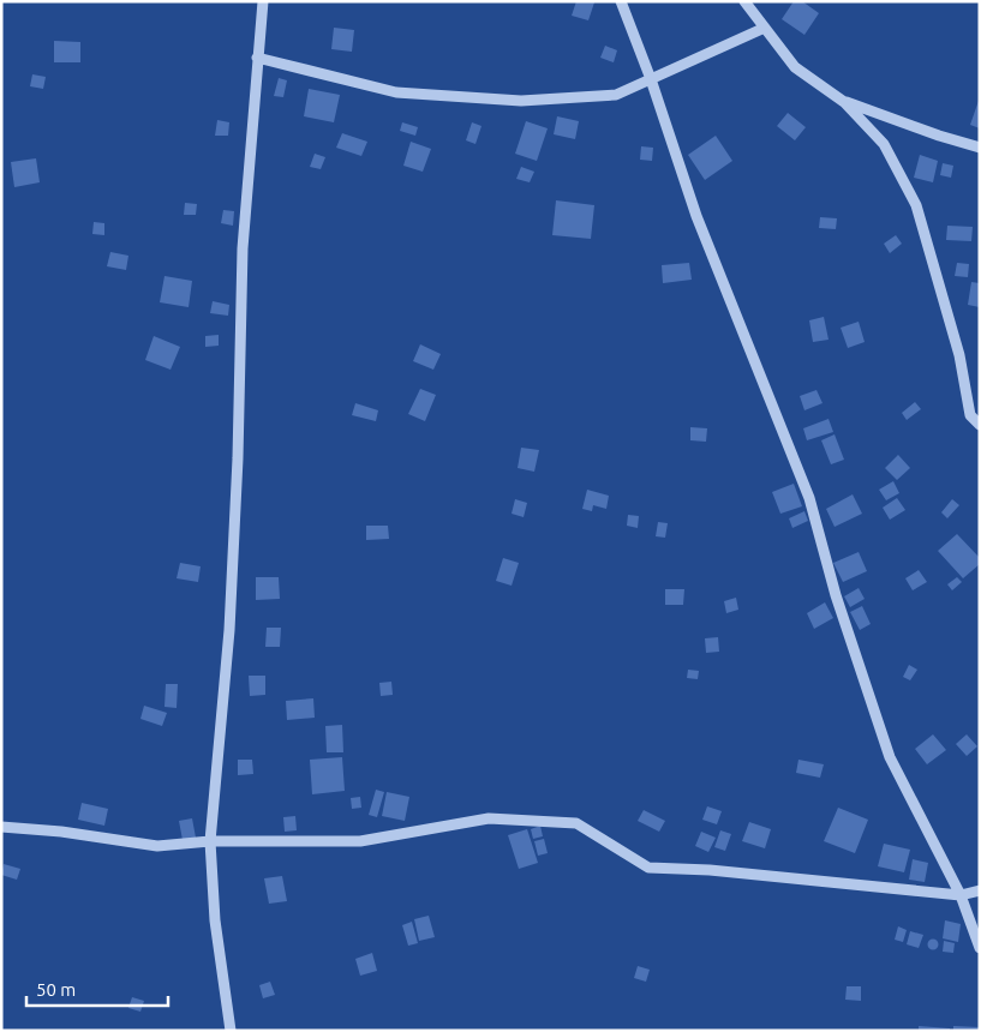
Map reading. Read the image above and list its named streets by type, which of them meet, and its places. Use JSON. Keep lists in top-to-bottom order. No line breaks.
{"scale_bar":"50 m"}
